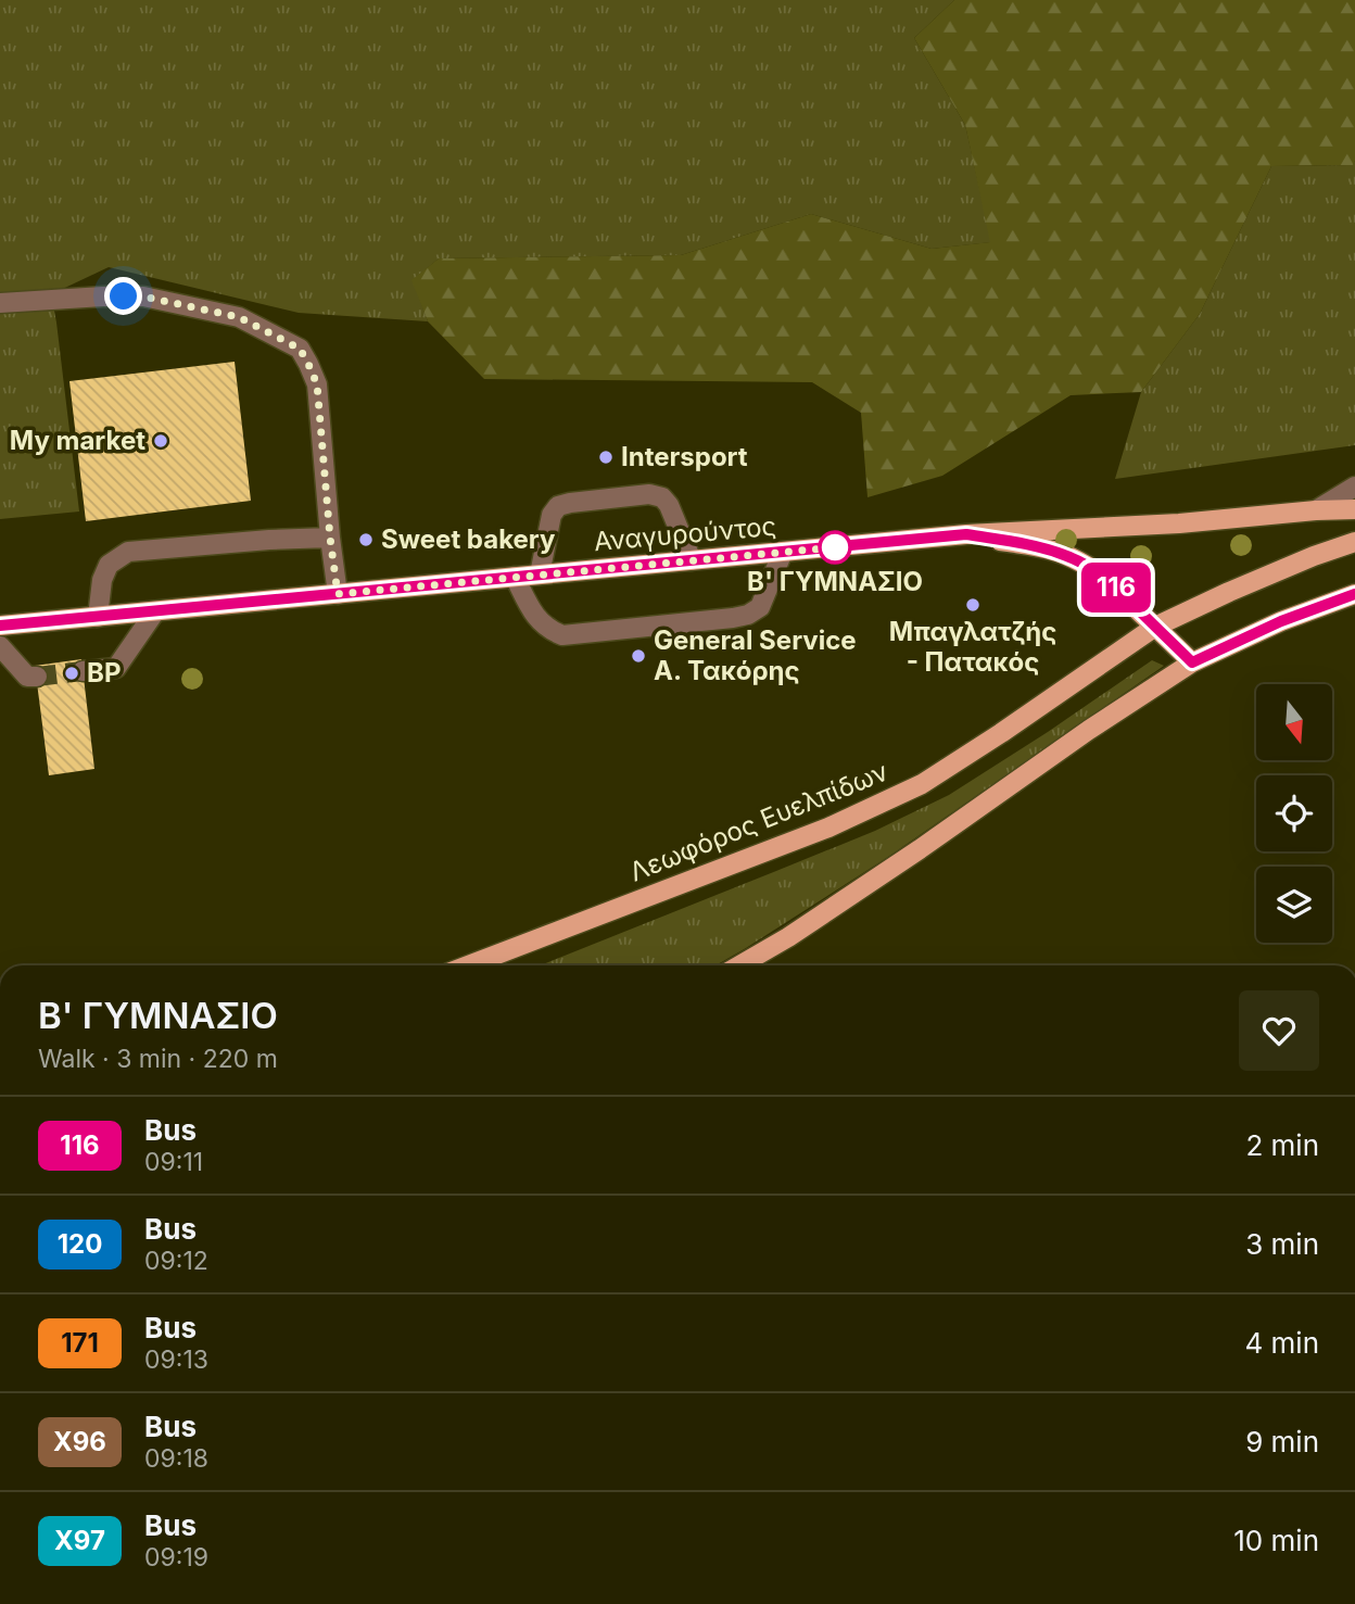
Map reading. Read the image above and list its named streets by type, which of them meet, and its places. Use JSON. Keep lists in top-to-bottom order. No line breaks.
{"streets":{"main road":["Αναγυρούντος","Λεωφόρος Ευελπίδων"]},"crossings":[["Αναγυρούντος","Λεωφόρος Ευελπίδων"]],"places":["My market","Intersport","Sweet bakery","Β' ΓΥΜΝΑΣΙΟ","Μπαγλατζής - Πατακός","General Service Α. Τακόρης","BP"],"lines":["bus line 116"],"north":"bottom","page":{"on_map":"116","heading":["Β' ΓΥΜΝΑΣΙΟ","Walk · 3 min · 220 m"],"list":[{"mark":"116","name":"Bus","note":"09:11","value":"2 min"},{"mark":"120","name":"Bus","note":"09:12","value":"3 min"},{"mark":"171","name":"Bus","note":"09:13","value":"4 min"},{"mark":"Χ96","name":"Bus","note":"09:18","value":"9 min"},{"mark":"X97","name":"Bus","note":"09:19","value":"10 min"}]}}
